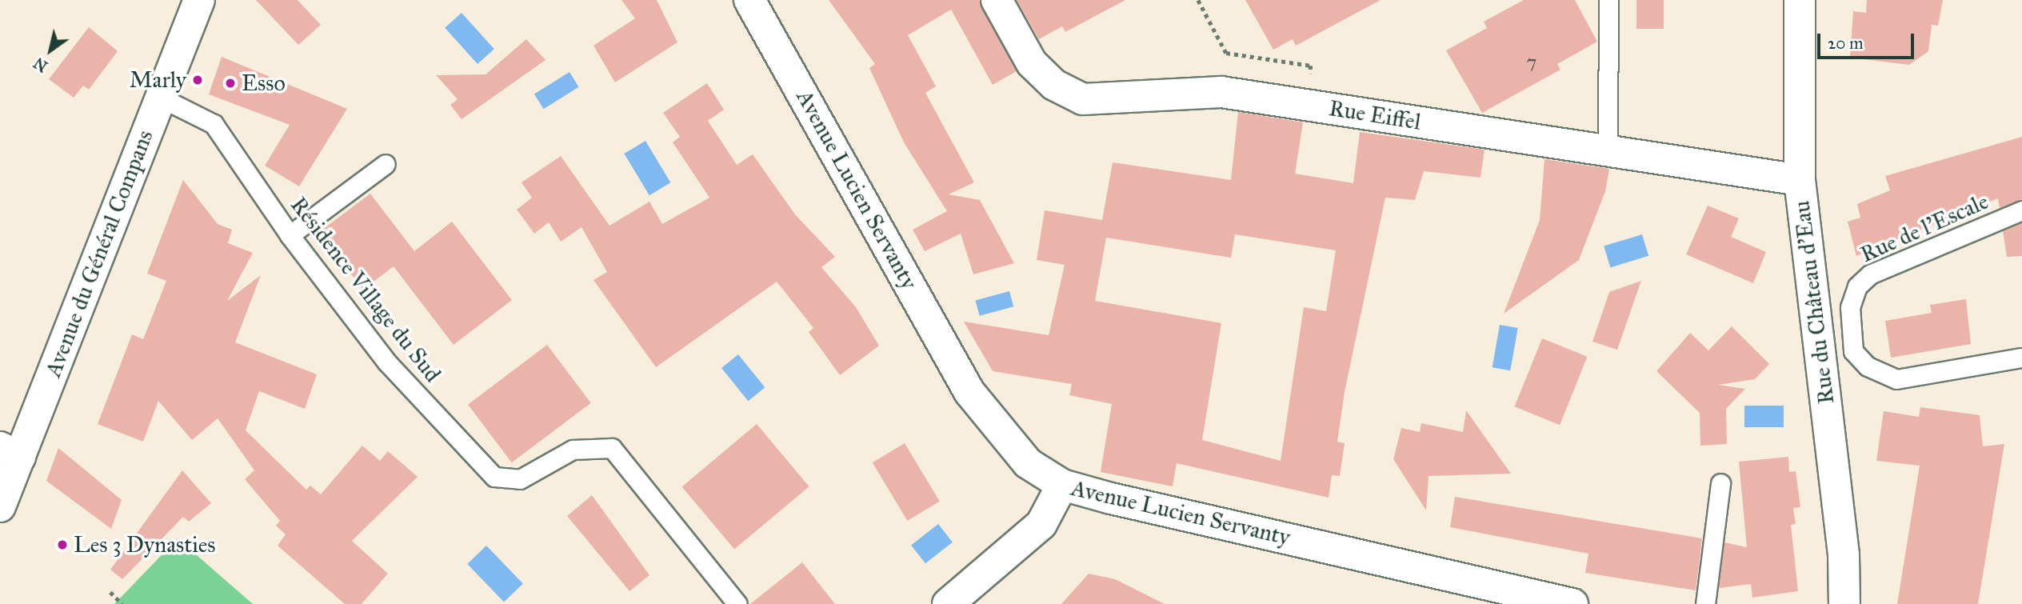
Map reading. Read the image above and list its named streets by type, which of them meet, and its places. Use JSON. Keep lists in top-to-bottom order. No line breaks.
{"streets":{"street":["Rue Eiffel","Avenue Lucien Servanty","Avenue du Général Compans","Rue du Château d'Eau"],"lane":["Rue de l'Escale","Résidence Village du Sud"]},"crossings":[["Rue Eiffel","Rue du Château d'Eau"],["Avenue du Général Compans","Résidence Village du Sud"]],"places":["Marly","Esso","Les 3 Dynasties"],"house_numbers":["7"],"scale_bar":"20 m","north":"bottom left"}
